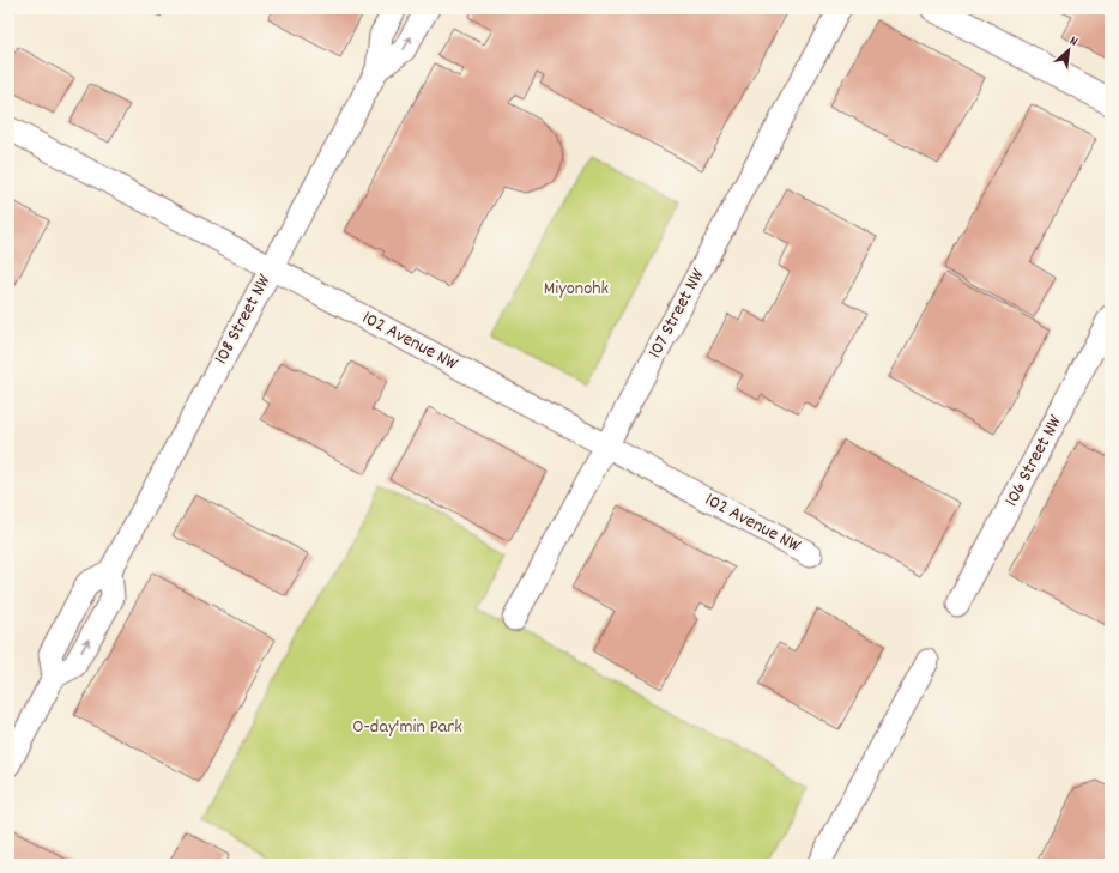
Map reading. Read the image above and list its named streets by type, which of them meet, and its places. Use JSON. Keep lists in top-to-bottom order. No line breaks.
{"streets":{"street":["107 Street NW","108 Street NW","102 Avenue NW","106 Street NW"]},"crossings":[["107 Street NW","102 Avenue NW"],["108 Street NW","102 Avenue NW"]],"parks":["Miyonohk","O-day'min Park"],"north":"top right"}
